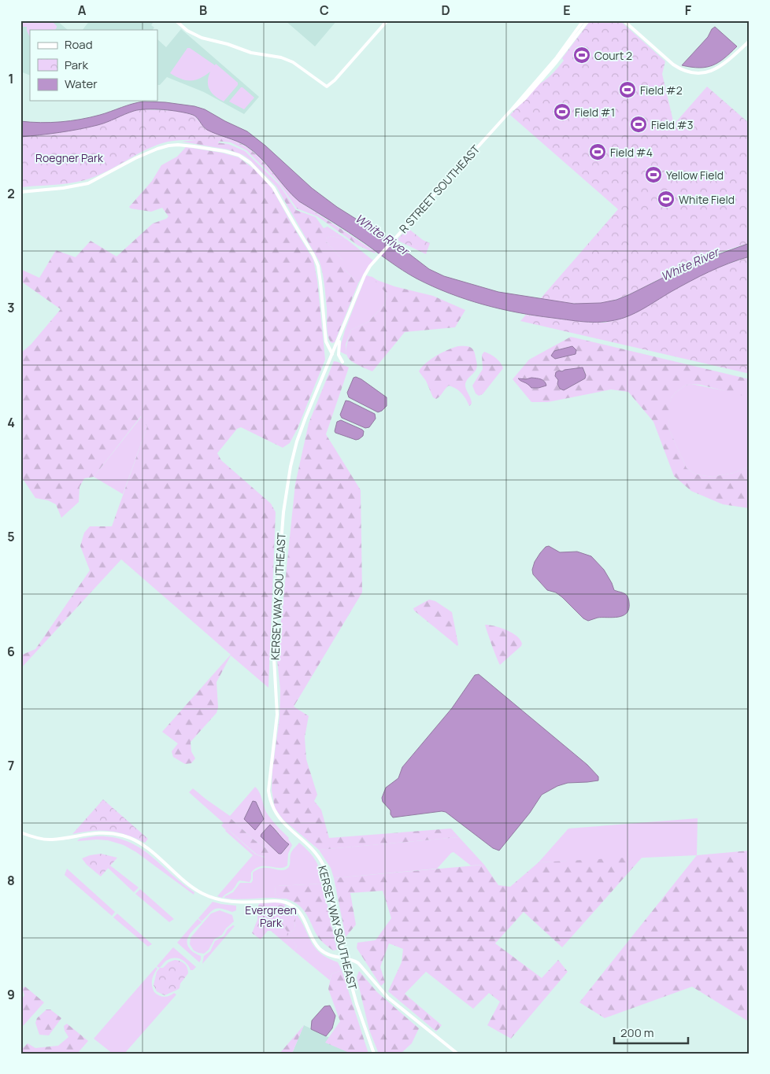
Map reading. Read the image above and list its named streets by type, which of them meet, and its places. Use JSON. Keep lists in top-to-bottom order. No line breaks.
{"streets":{"street":["R STREET SOUTHEAST","KERSEY WAY SOUTHEAST"]},"crossings":[["R STREET SOUTHEAST","KERSEY WAY SOUTHEAST"]],"water":["White River"],"parks":["Roegner Park","Evergreen Park"],"places":{"sports":["Court 2","Field #2","Field #1","Field #3","Field #4","Yellow Field","White Field"]},"legend":["Road","Park","Water"],"scale_bar":"200 m","grid":{"columns":["A","B","C","D","E","F"],"rows":["1","2","3","4","5","6","7","8","9"]}}
